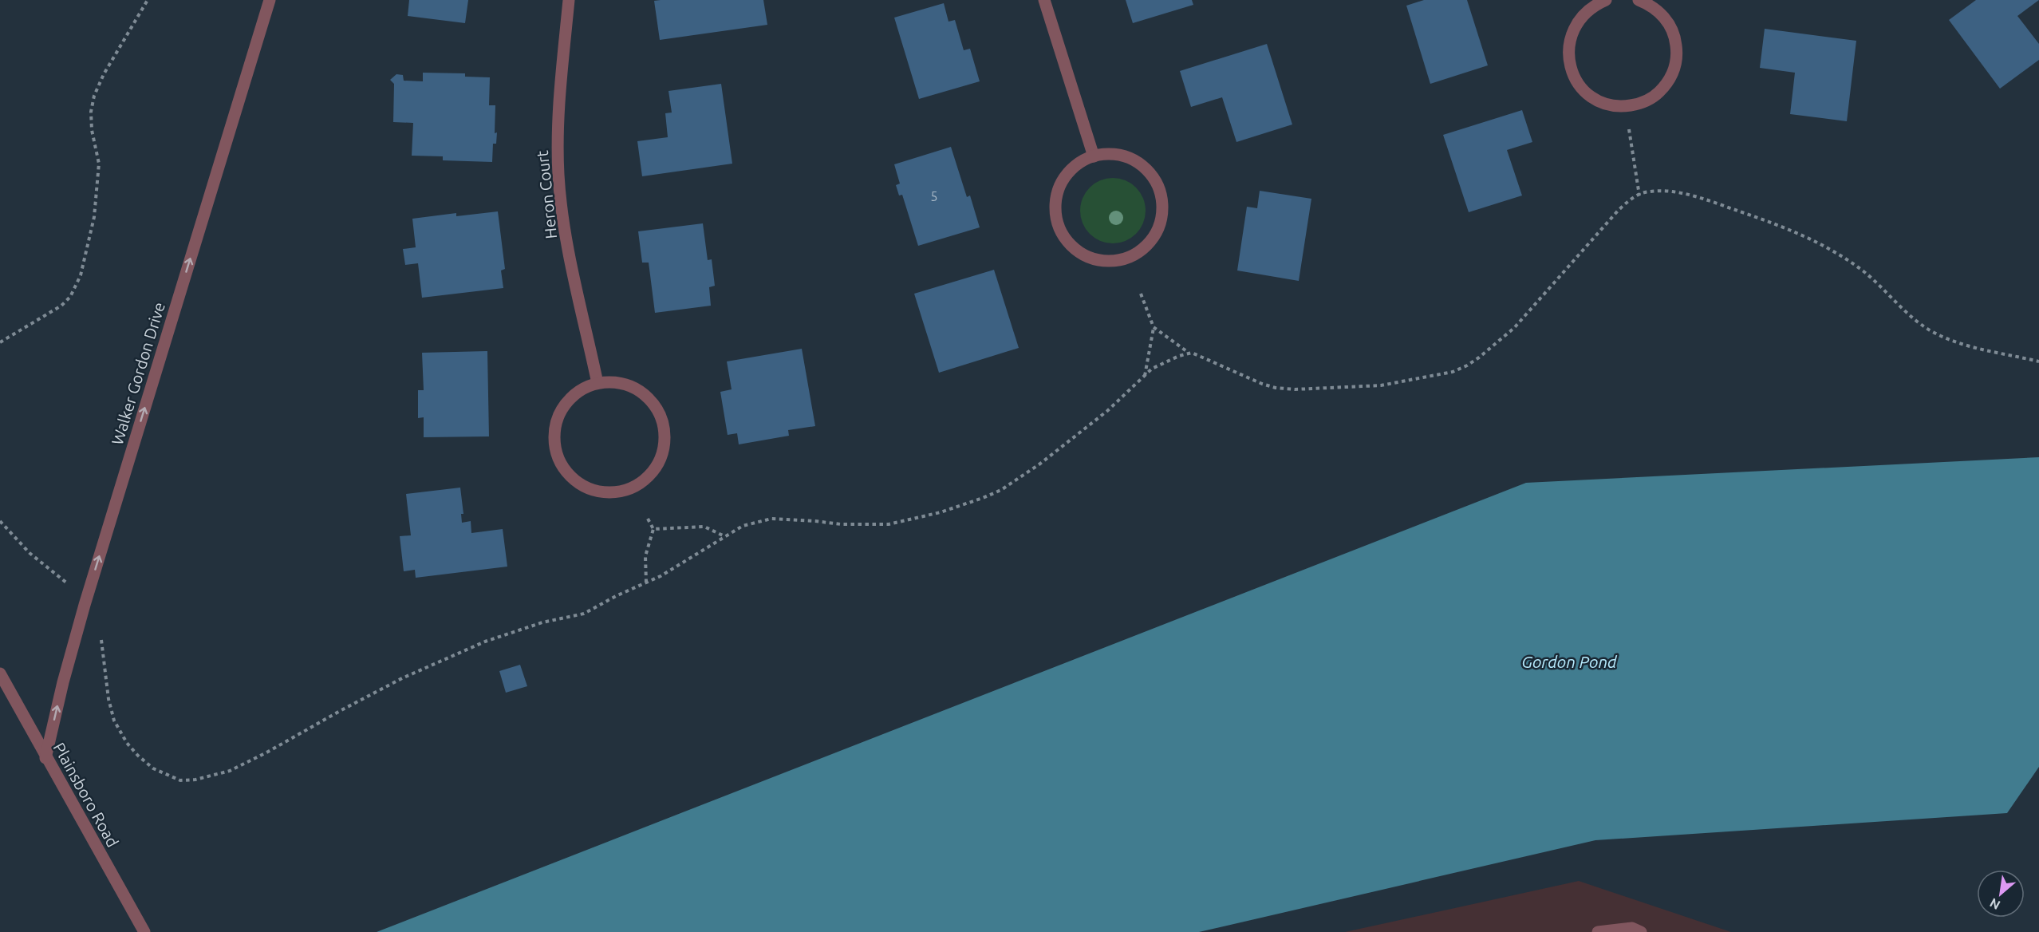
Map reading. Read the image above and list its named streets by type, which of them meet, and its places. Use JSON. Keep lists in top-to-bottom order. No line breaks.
{"streets":{"street":["Heron Court","Walker Gordon Drive","Plainsboro Road"]},"crossings":[["Walker Gordon Drive","Plainsboro Road"]],"one_way":["Walker Gordon Drive"],"water":["Gordon Pond"],"house_numbers":["5"],"north":"bottom left"}
